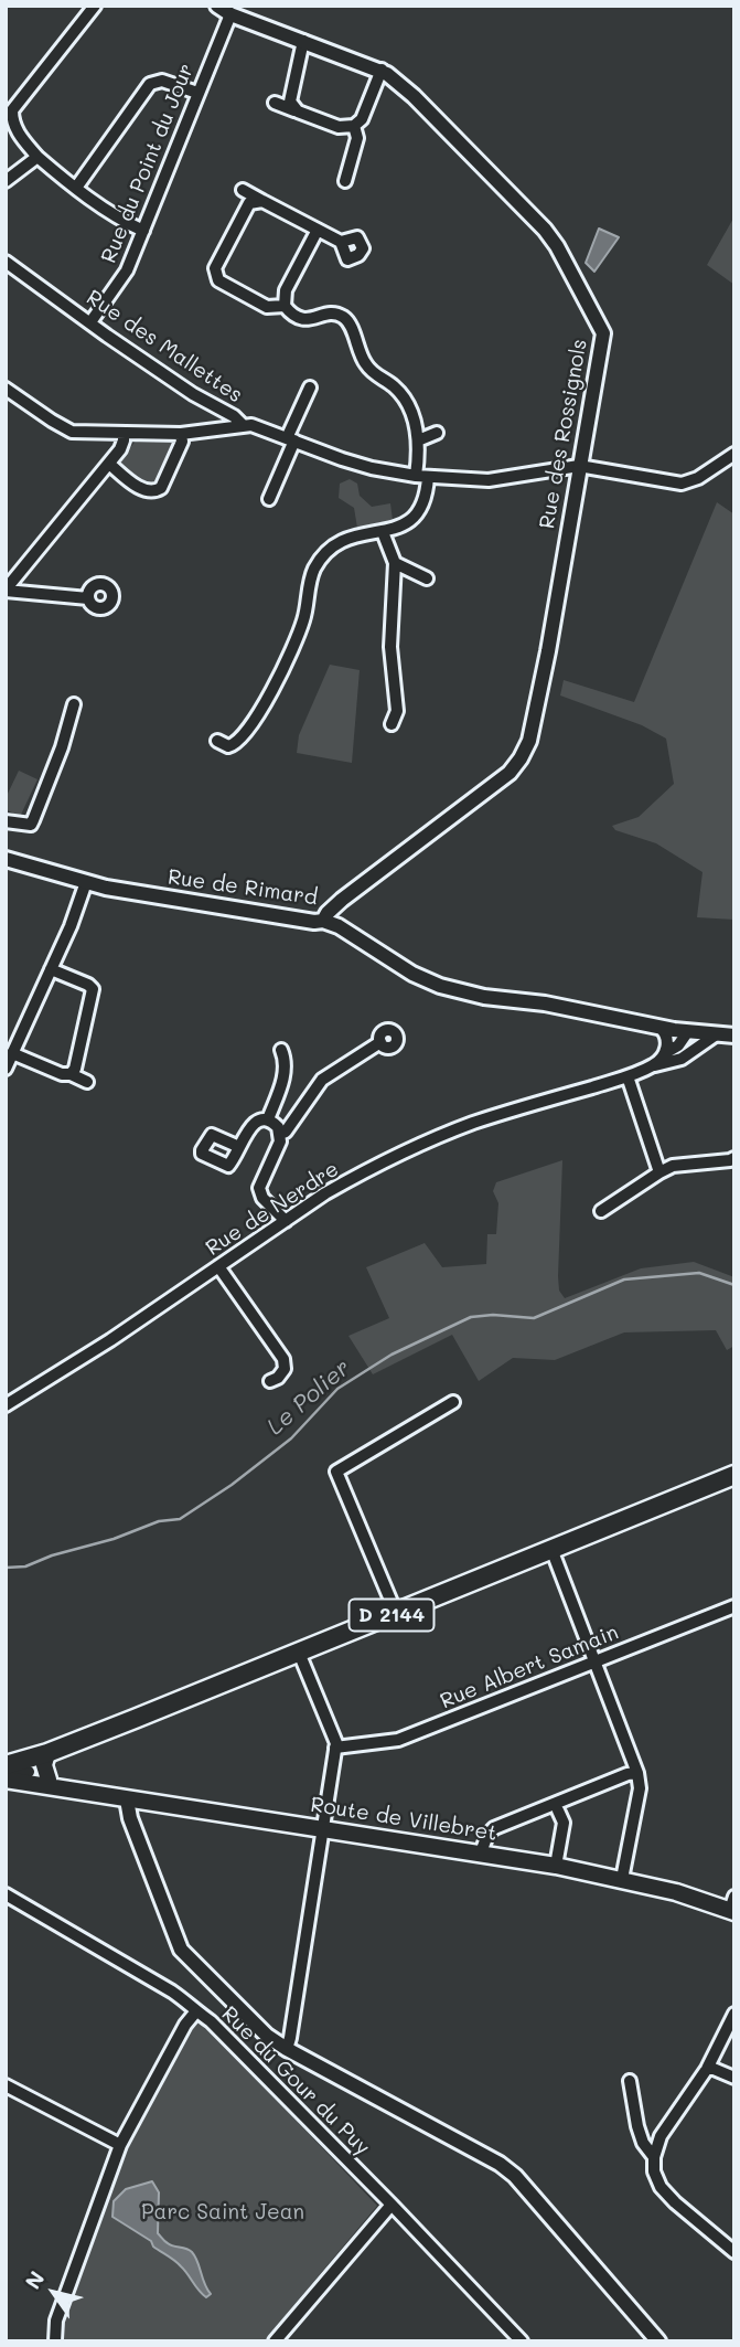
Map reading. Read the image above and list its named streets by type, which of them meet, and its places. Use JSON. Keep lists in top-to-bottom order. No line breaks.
{"streets":{"main road":["D 2144","Route de Villebret"],"street":["Rue du Point du Jour","Rue des Mallettes","Rue des Rossignols","Rue de Rimard","Rue de Nerdre","Rue Albert Samain","Rue du Gour du Puy"]},"crossings":[["Rue du Point du Jour","Rue des Mallettes"],["Rue du Point du Jour","Rue des Rossignols"],["Rue des Mallettes","Rue des Rossignols"],["Rue des Rossignols","Rue de Rimard"],["Rue de Rimard","Rue de Nerdre"]],"water":["Le Polier"],"parks":["Parc Saint Jean"],"north":"top left"}
